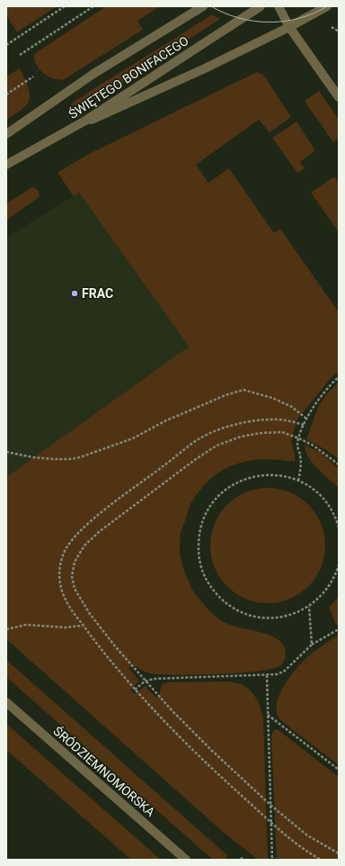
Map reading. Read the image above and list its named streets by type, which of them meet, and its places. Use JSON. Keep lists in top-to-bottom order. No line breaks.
{"streets":{"street":["ŚWIĘTEGO BONIFACEGO","ŚRÓDZIEMNOMORSKA"]},"places":["FRAC"]}
